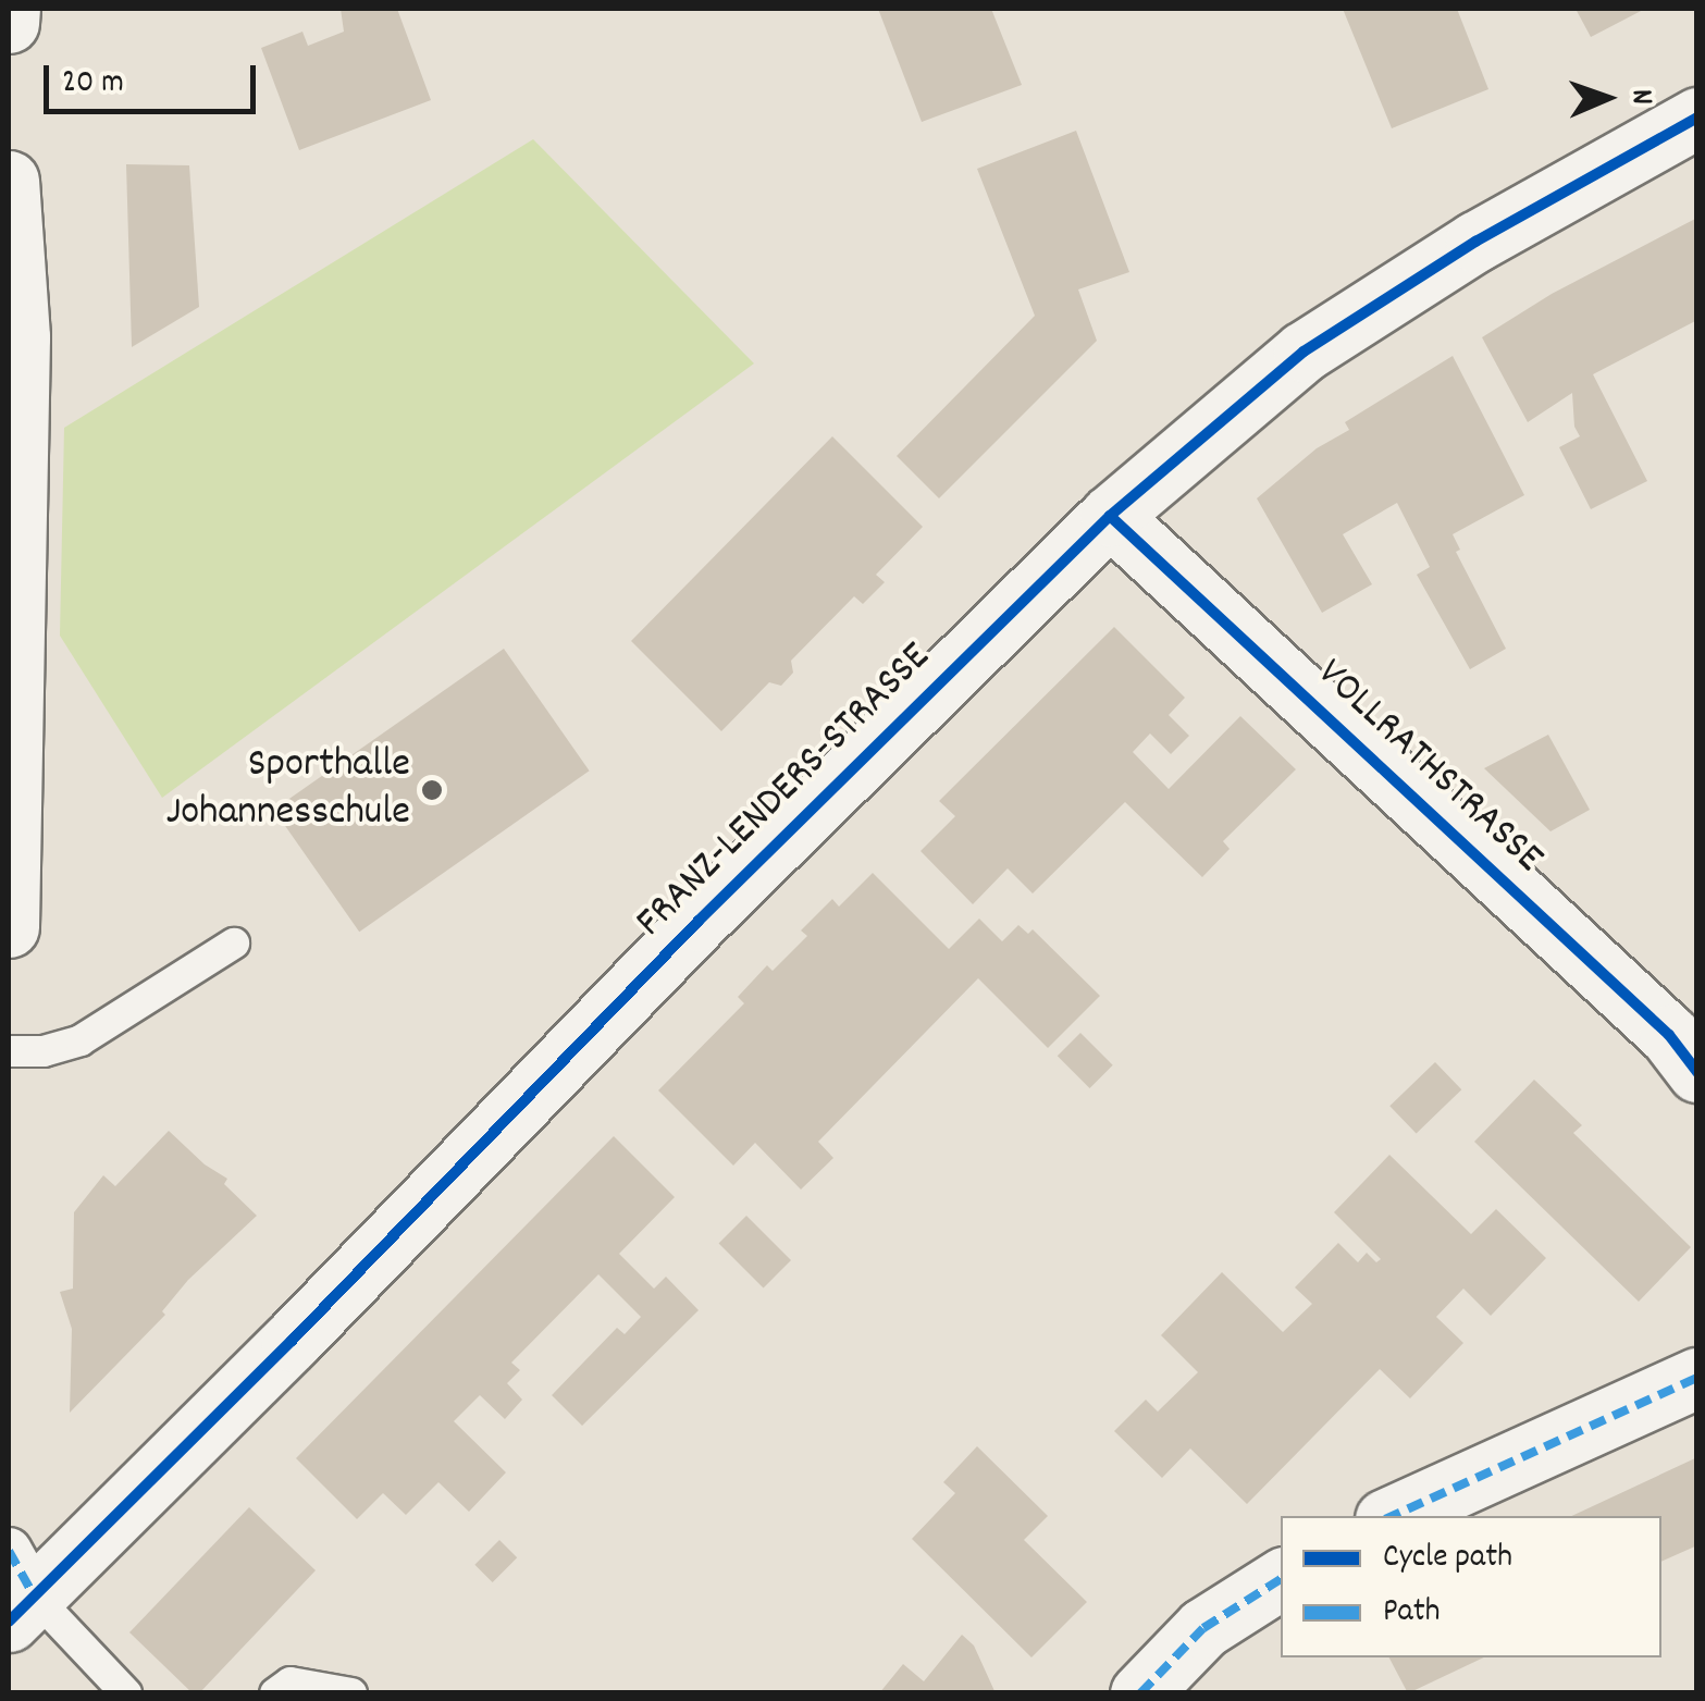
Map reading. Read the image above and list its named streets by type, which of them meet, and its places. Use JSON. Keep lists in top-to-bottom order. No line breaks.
{"streets":{"street":["VOLLRATHSTRASSE","FRANZ-LENDERS-STRASSE"]},"crossings":[["VOLLRATHSTRASSE","FRANZ-LENDERS-STRASSE"]],"places":["Sporthalle Johannesschule"],"legend":["Cycle path","Path"],"scale_bar":"20 m","north":"right"}
